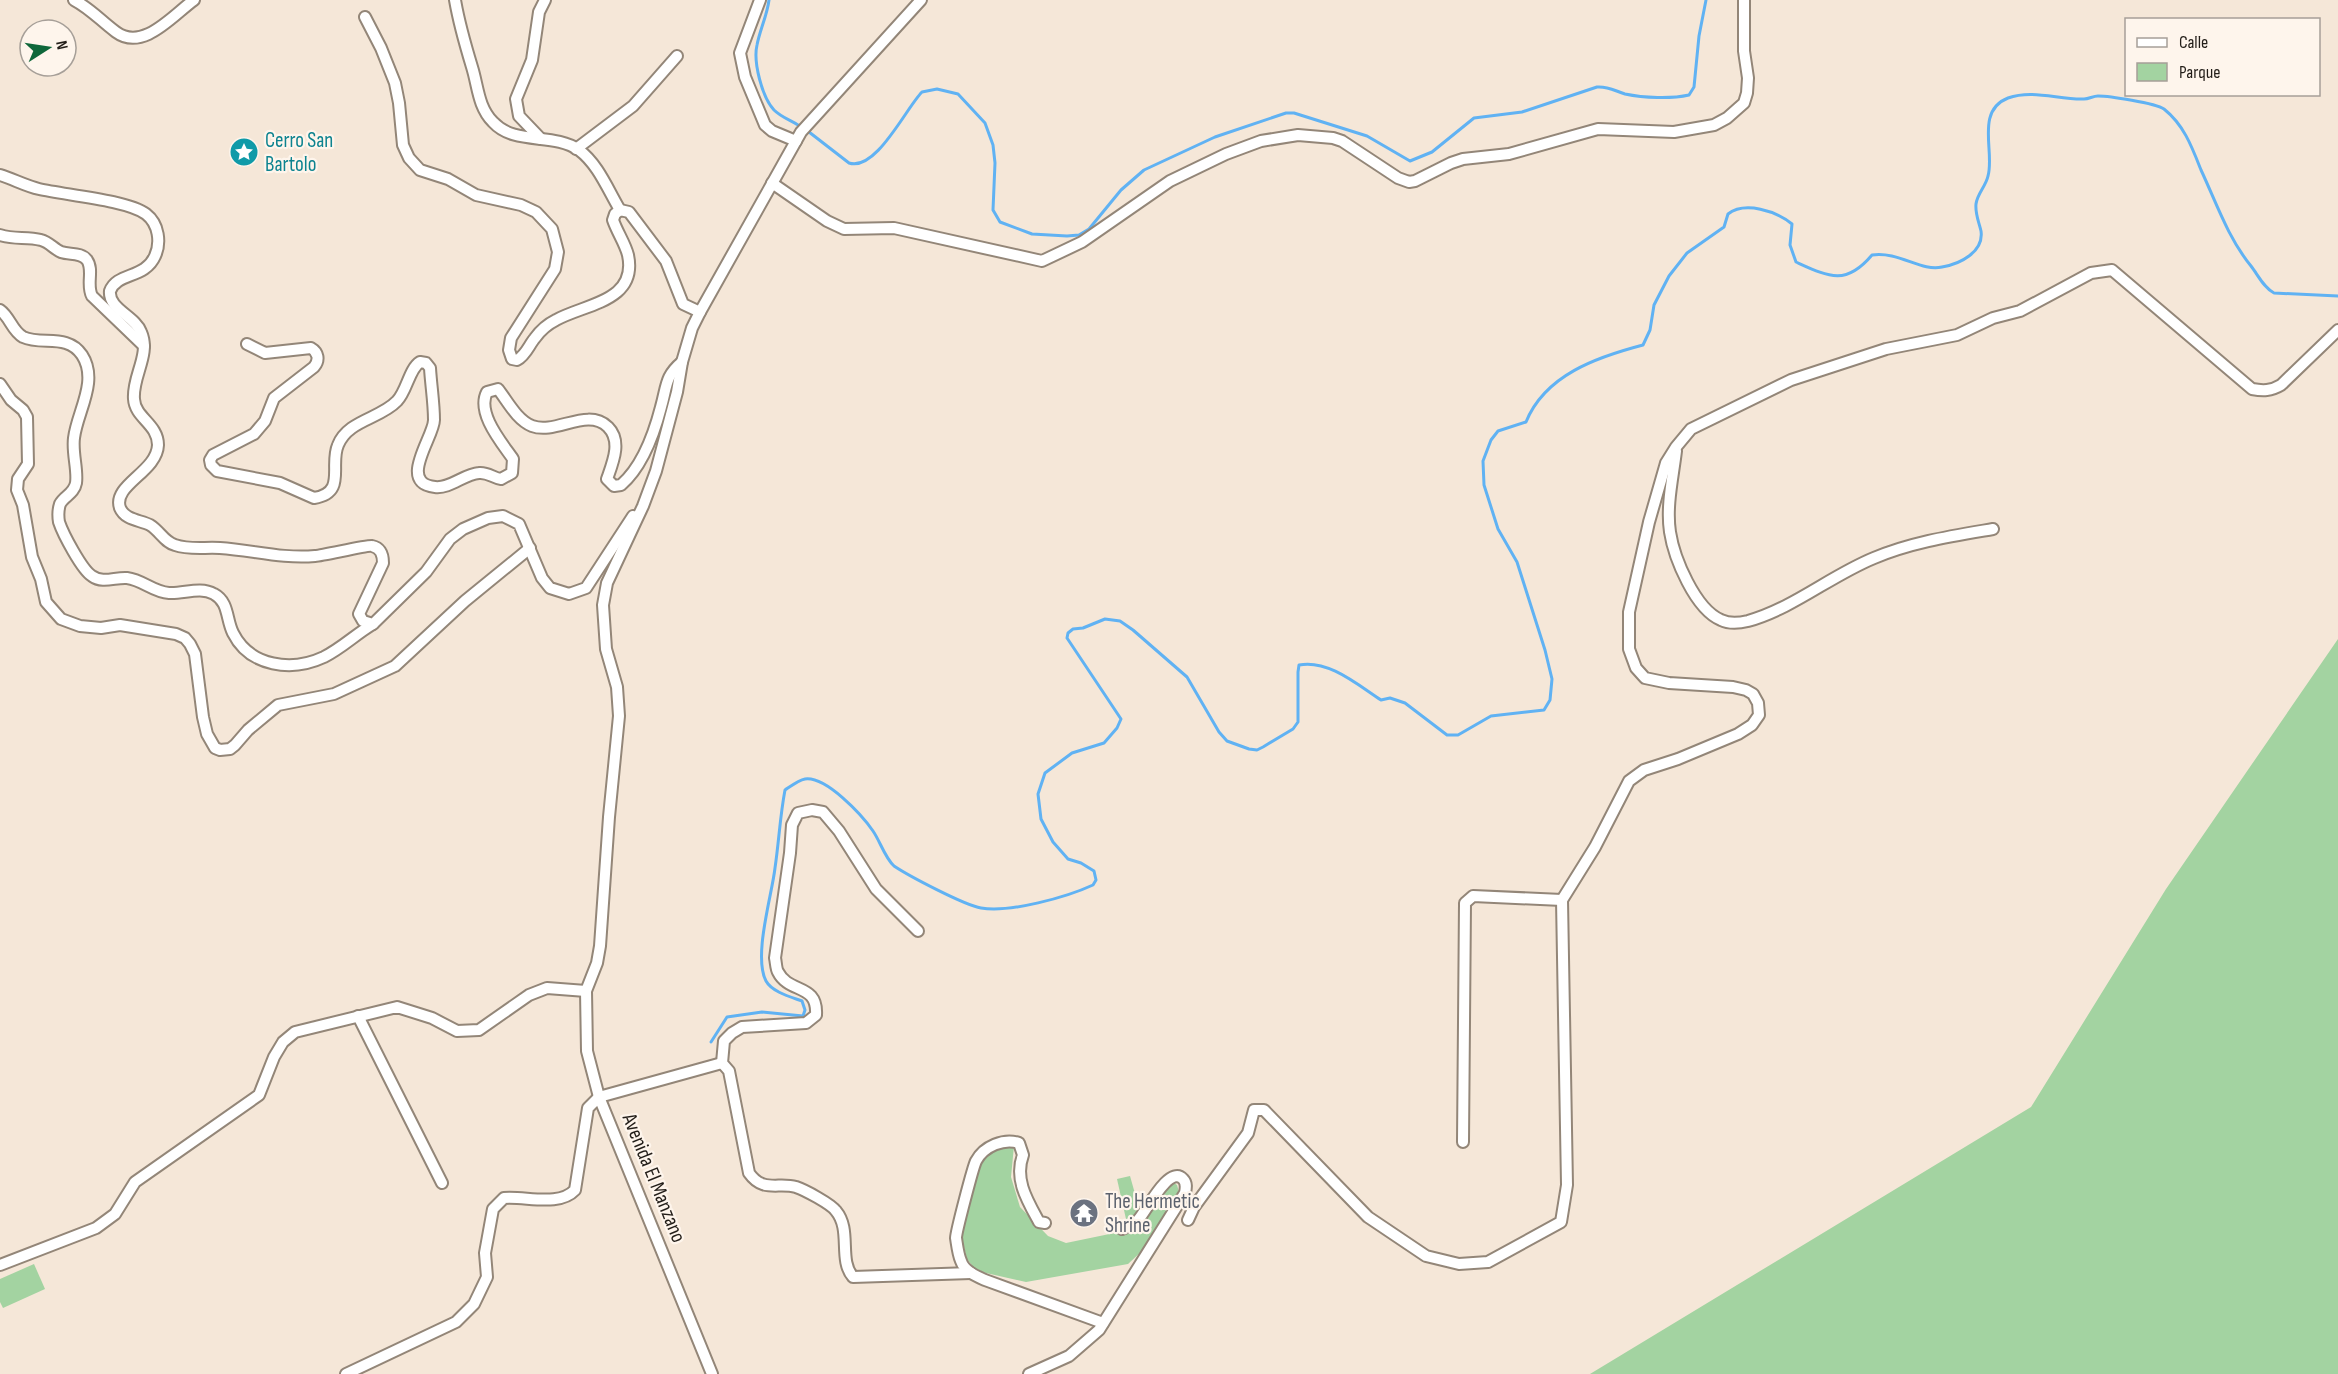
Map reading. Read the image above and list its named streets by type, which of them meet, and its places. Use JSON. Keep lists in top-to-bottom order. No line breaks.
{"streets":{"street":["Avenida El Manzano"]},"places":{"place":["Cerro San Bartolo"],"temple":["The Hermetic Shrine"]},"legend":["Calle","Parque"],"north":"right"}
